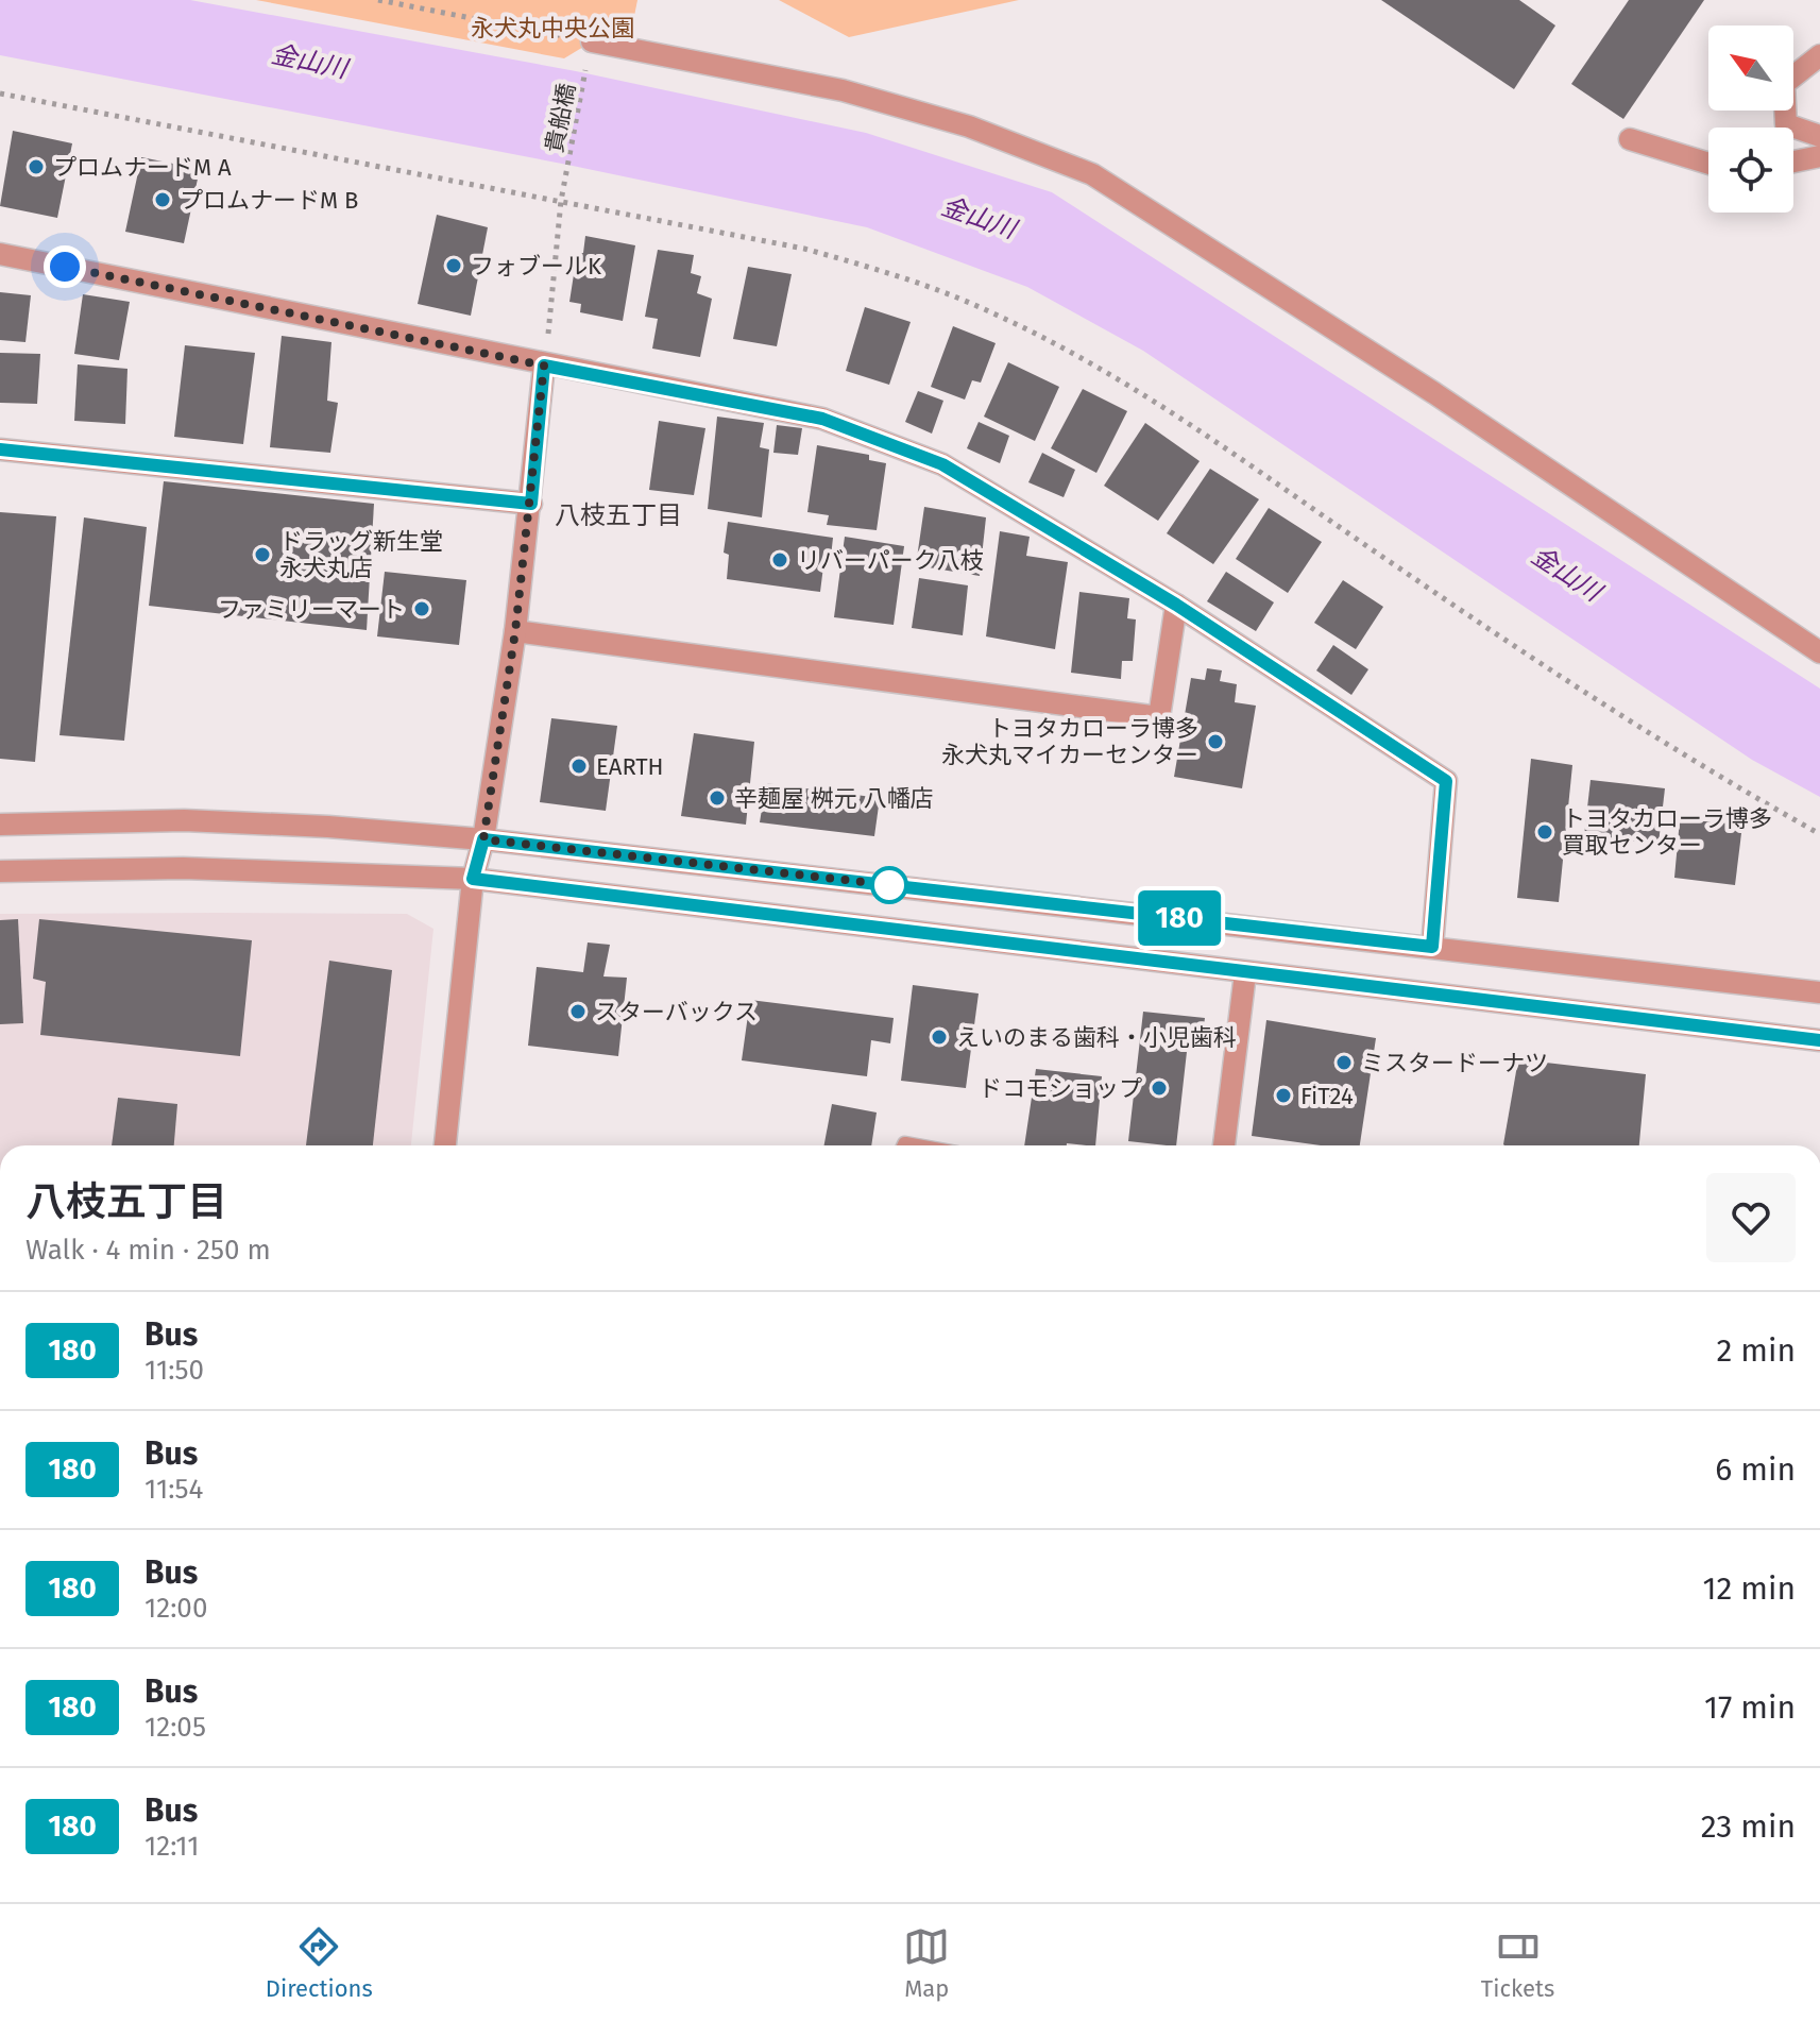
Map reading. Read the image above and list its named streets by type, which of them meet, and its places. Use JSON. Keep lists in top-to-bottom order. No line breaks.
{"streets":{"path":["貴船橋"]},"districts":["八枝五丁目"],"water":["金山川"],"parks":["永犬丸中央公園"],"places":["プロムナードM A","プロムナードM B","フォブールK","ドラッグ新生堂 永犬丸店","リバーパーク八枝","ファミリーマート","トヨタカローラ博多 永犬丸マイカーセンター","EARTH","辛麺屋 桝元 八幡店","トヨタカローラ博多 買取センター","スターバックス","えいのまる歯科・小児歯科","ミスタードーナツ","ドコモショップ","FiT24"],"lines":["bus line 180"],"north":"top left","page":{"on_map":"180","heading":["八枝五丁目","Walk · 4 min · 250 m"],"list":[{"mark":"180","name":"Bus","note":"11:50","value":"2 min"},{"mark":"180","name":"Bus","note":"11:54","value":"6 min"},{"mark":"180","name":"Bus","note":"12:00","value":"12 min"},{"mark":"180","name":"Bus","note":"12:05","value":"17 min"},{"mark":"180","name":"Bus","note":"12:11","value":"23 min"}],"tabs":["Directions","Map","Tickets"]}}
